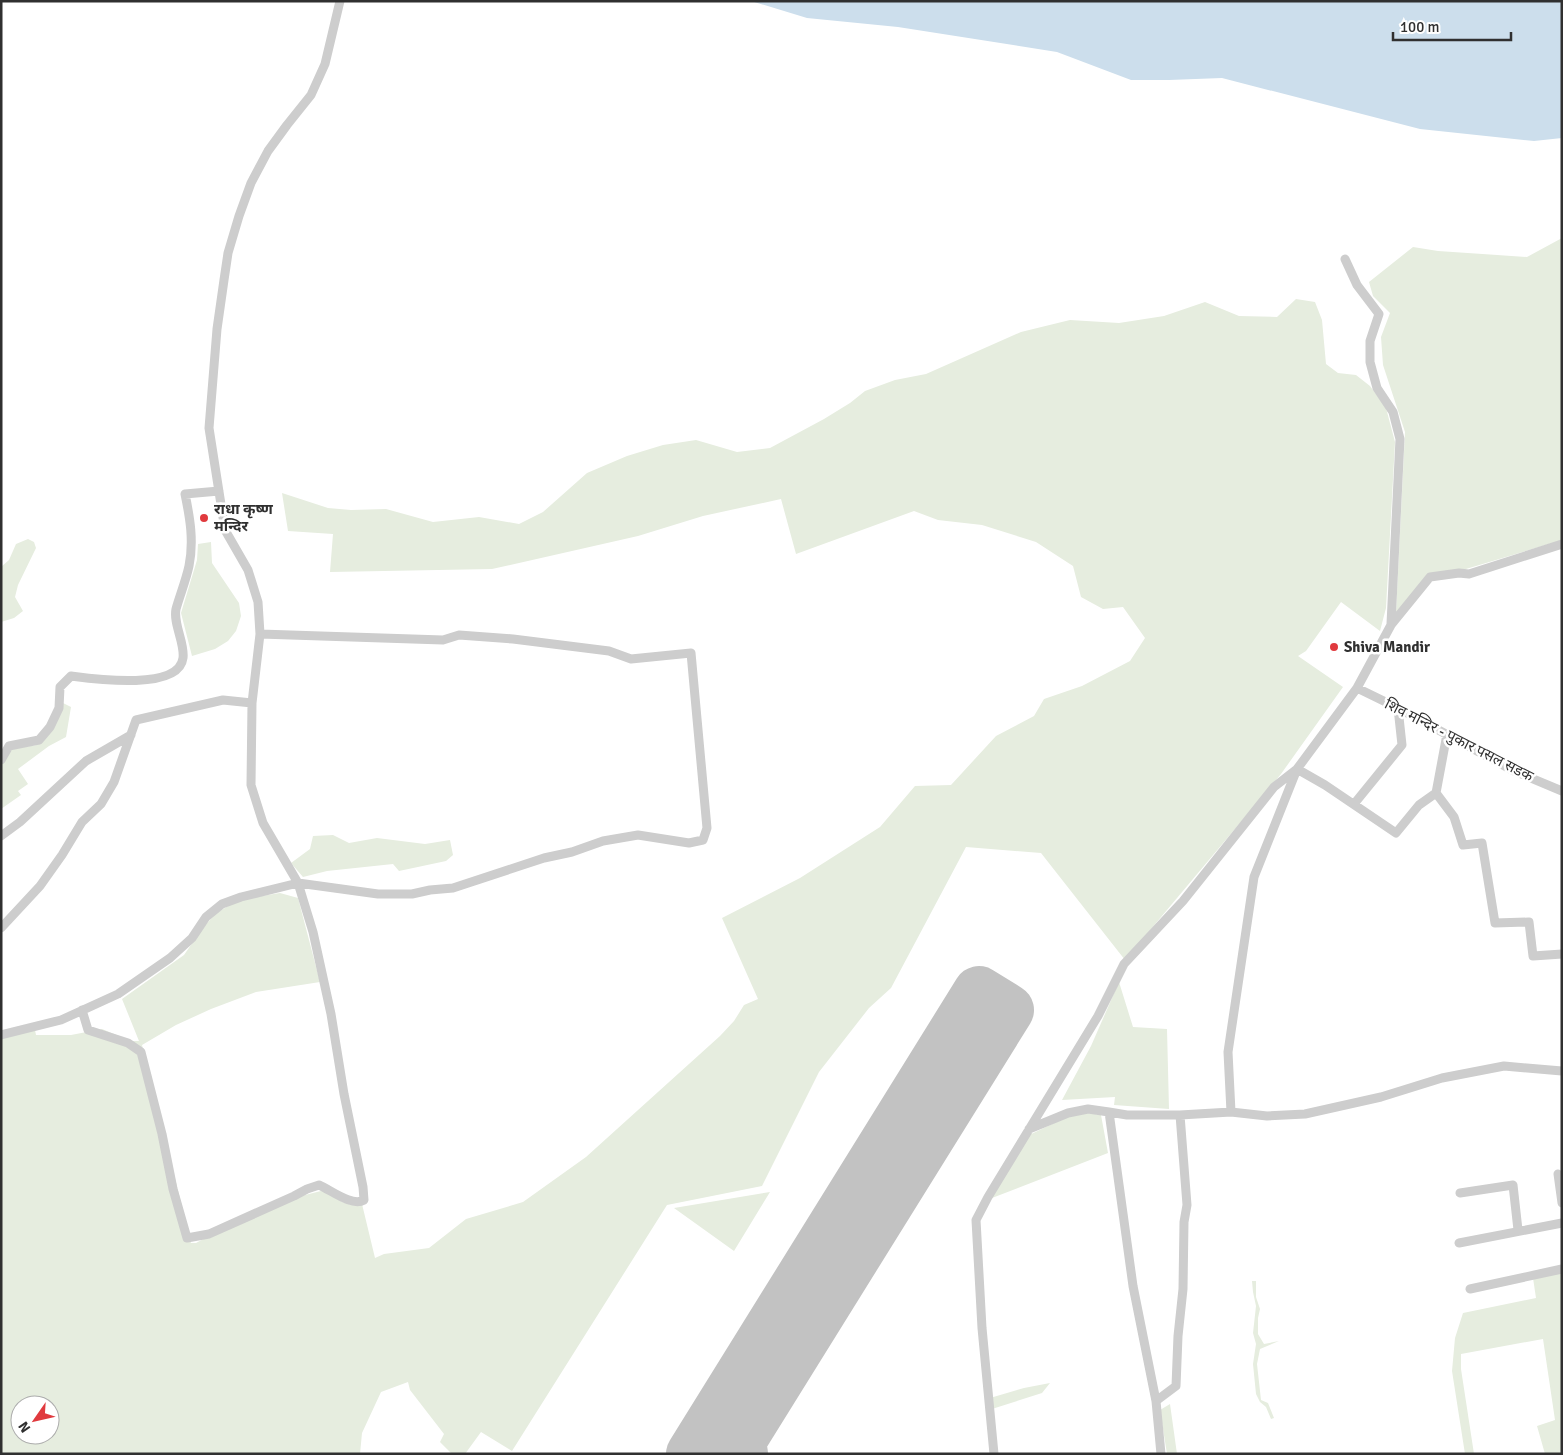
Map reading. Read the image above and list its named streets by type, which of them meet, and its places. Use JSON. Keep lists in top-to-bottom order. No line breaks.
{"streets":{"street":["शिव मन्दिर - पुकार पसल सडक"]},"places":["राधा कृष्ण मन्दिर","Shiva Mandir"],"scale_bar":"100 m","north":"bottom left"}
